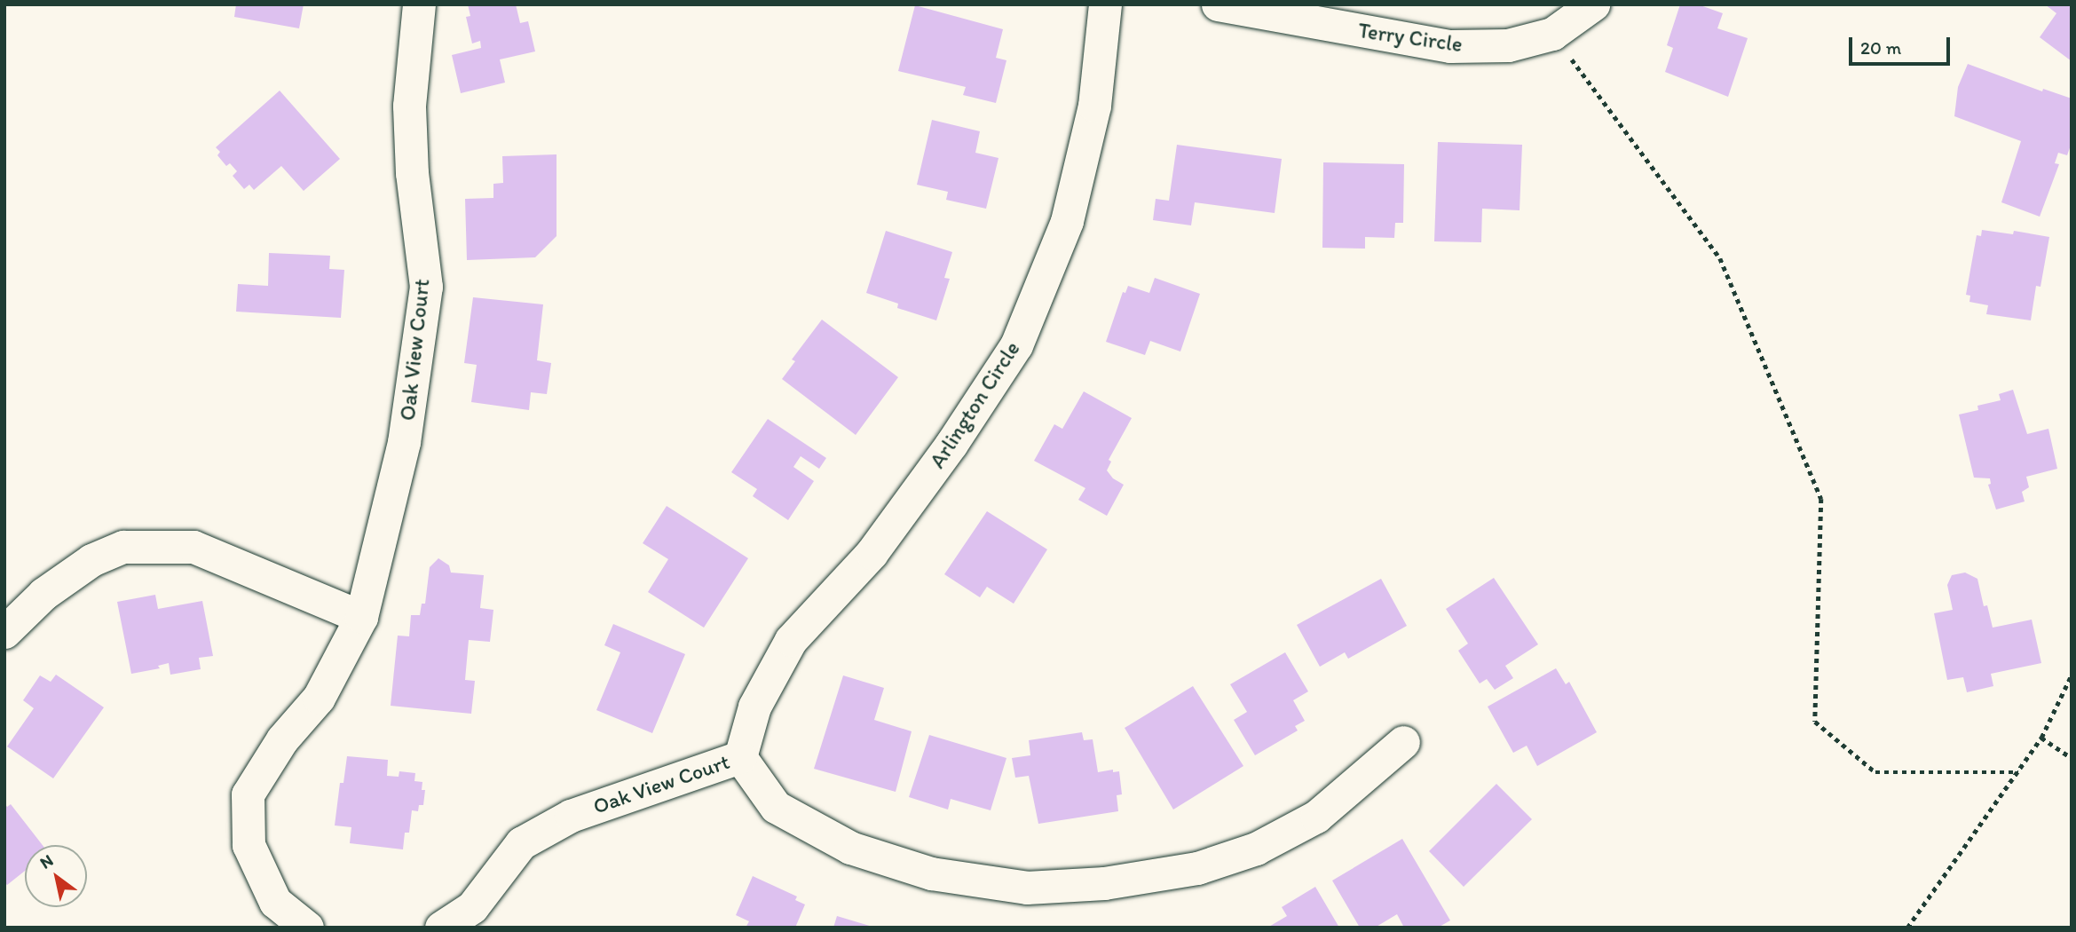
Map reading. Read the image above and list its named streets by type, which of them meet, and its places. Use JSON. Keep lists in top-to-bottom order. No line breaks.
{"streets":{"street":["Terry Circle","Oak View Court","Arlington Circle"]},"crossings":[["Oak View Court","Arlington Circle"]],"scale_bar":"20 m","north":"top left"}
